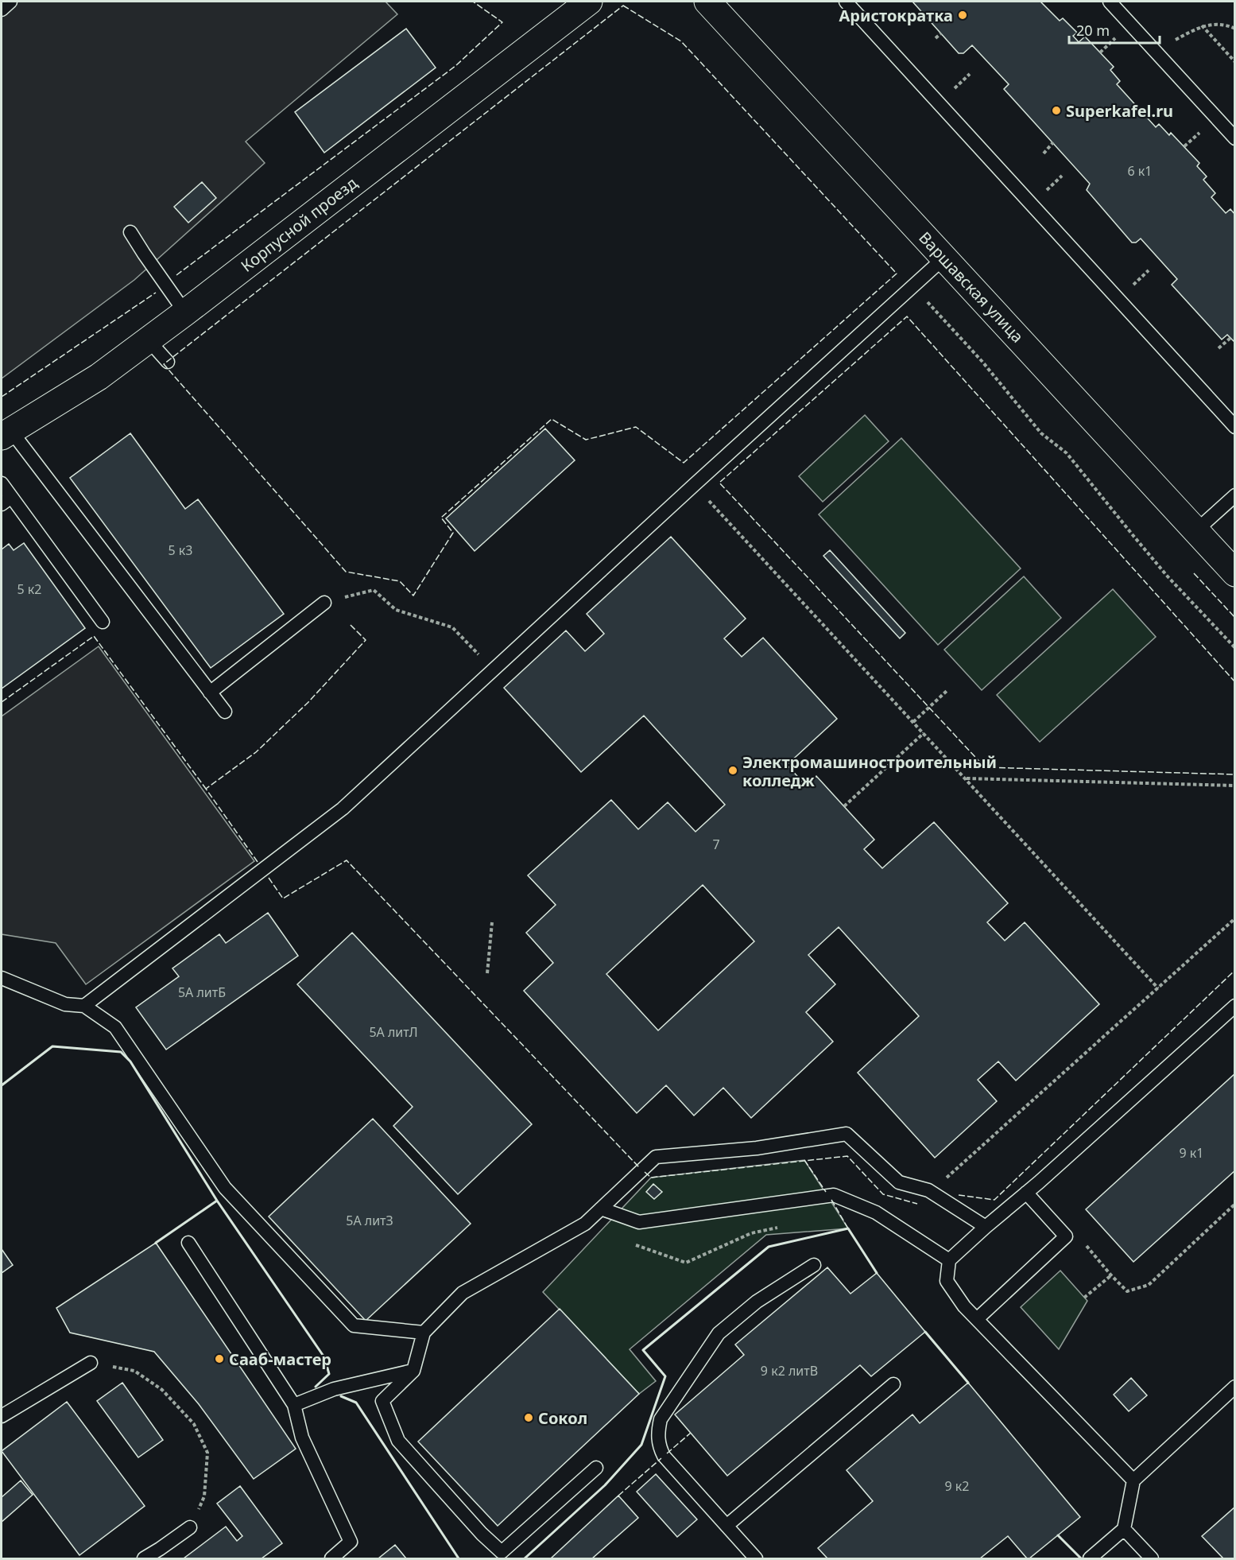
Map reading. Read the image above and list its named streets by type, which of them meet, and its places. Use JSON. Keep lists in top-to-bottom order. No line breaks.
{"streets":{"street":["Корпусной проезд","Варшавская улица"]},"places":["Аристократка","Superkafel.ru","Электромашиностроительный колледж","Сааб-мастер","Сокол"],"house_numbers":["6 к1","5 к3","5 к2","7","5А литБ","5А литЛ","9 к1","5А литЗ","9 к2 литВ","9 к2"],"scale_bar":"20 m"}
